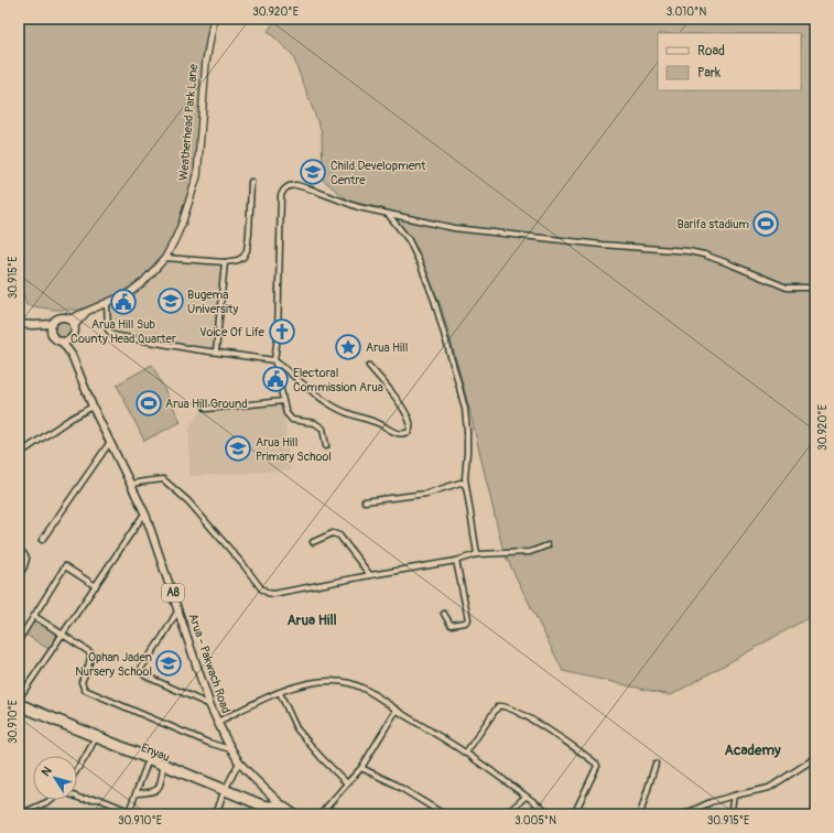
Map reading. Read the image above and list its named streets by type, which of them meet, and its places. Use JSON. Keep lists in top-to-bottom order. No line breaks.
{"streets":{"main road":["Weatherhead Park Lane","A8","Arua - Pakwach Road"],"street":["Enyau"]},"crossings":[["Weatherhead Park Lane","A8"],["Weatherhead Park Lane","Arua - Pakwach Road"],["A8","Arua - Pakwach Road"],["Arua - Pakwach Road","Enyau"]],"districts":["Arua Hill","Academy"],"places":{"school or university":["Child Development Centre","Bugema University","Arua Hill Primary School","Ophan Jaden Nursery School"],"sports":["Barifa stadium","Arua Hill Ground"],"public building":["Arua Hill Sub County Head Quarter","Electoral Commission Arua"],"church":["Voice Of Life"],"place":["Arua Hill"]},"legend":["Road","Park"],"north":"top left","coordinates":["30.920°E","3.010°N","30.915°E","30.910°E","3.005°N"]}
